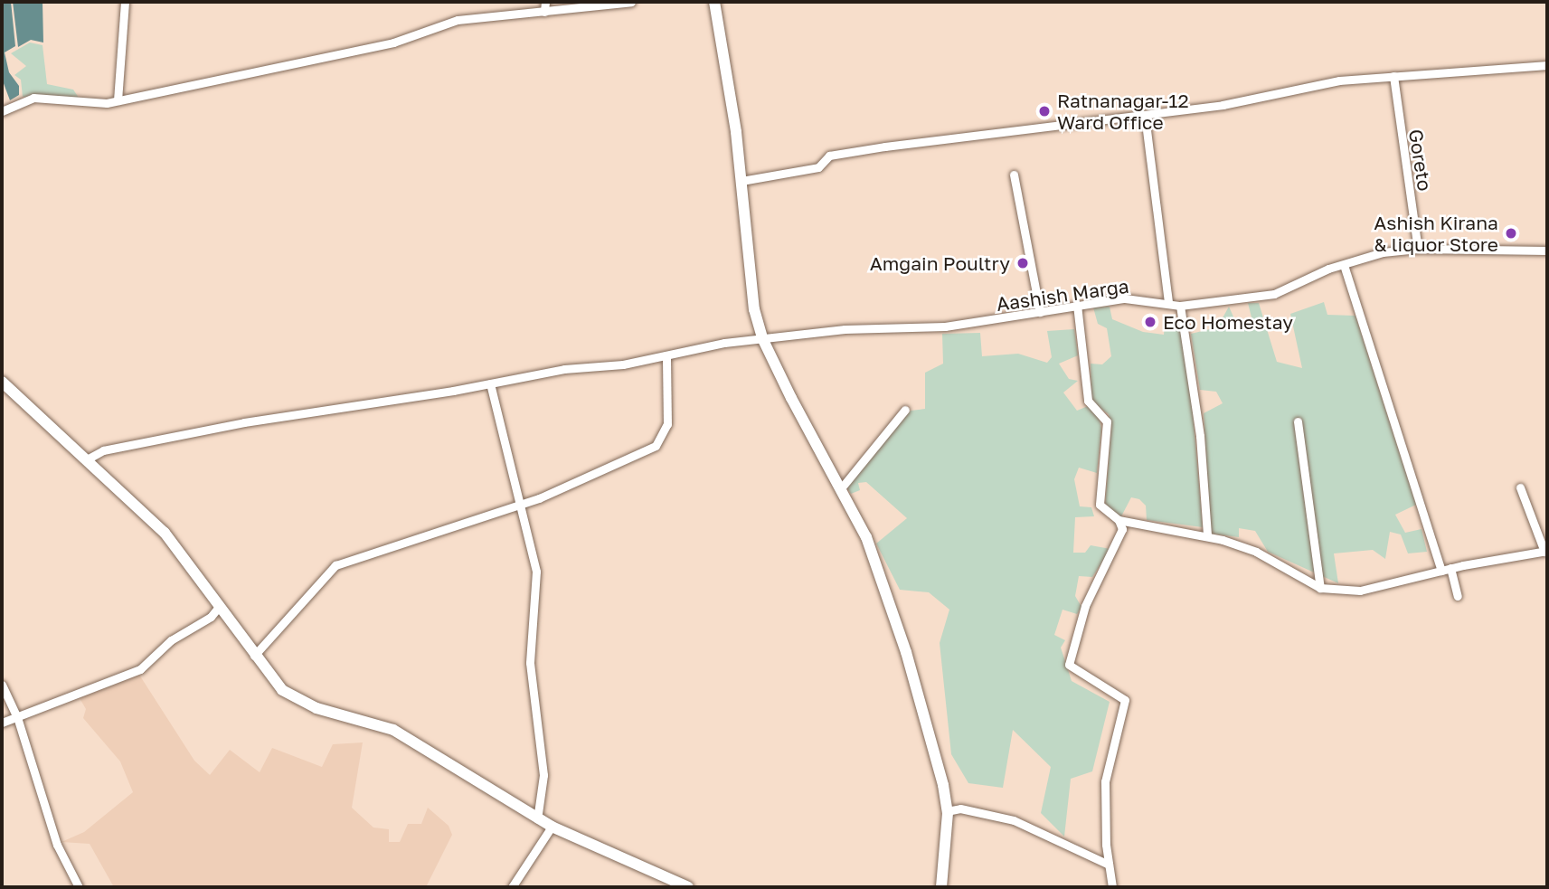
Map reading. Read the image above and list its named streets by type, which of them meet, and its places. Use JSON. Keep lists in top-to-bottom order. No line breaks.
{"streets":{"street":["Goreto","Aashish Marga"]},"crossings":[["Goreto","Aashish Marga"]],"places":["Ratnanagar-12 Ward Office","Ashish Kirana & liquor Store","Amgain Poultry","Eco Homestay"]}
